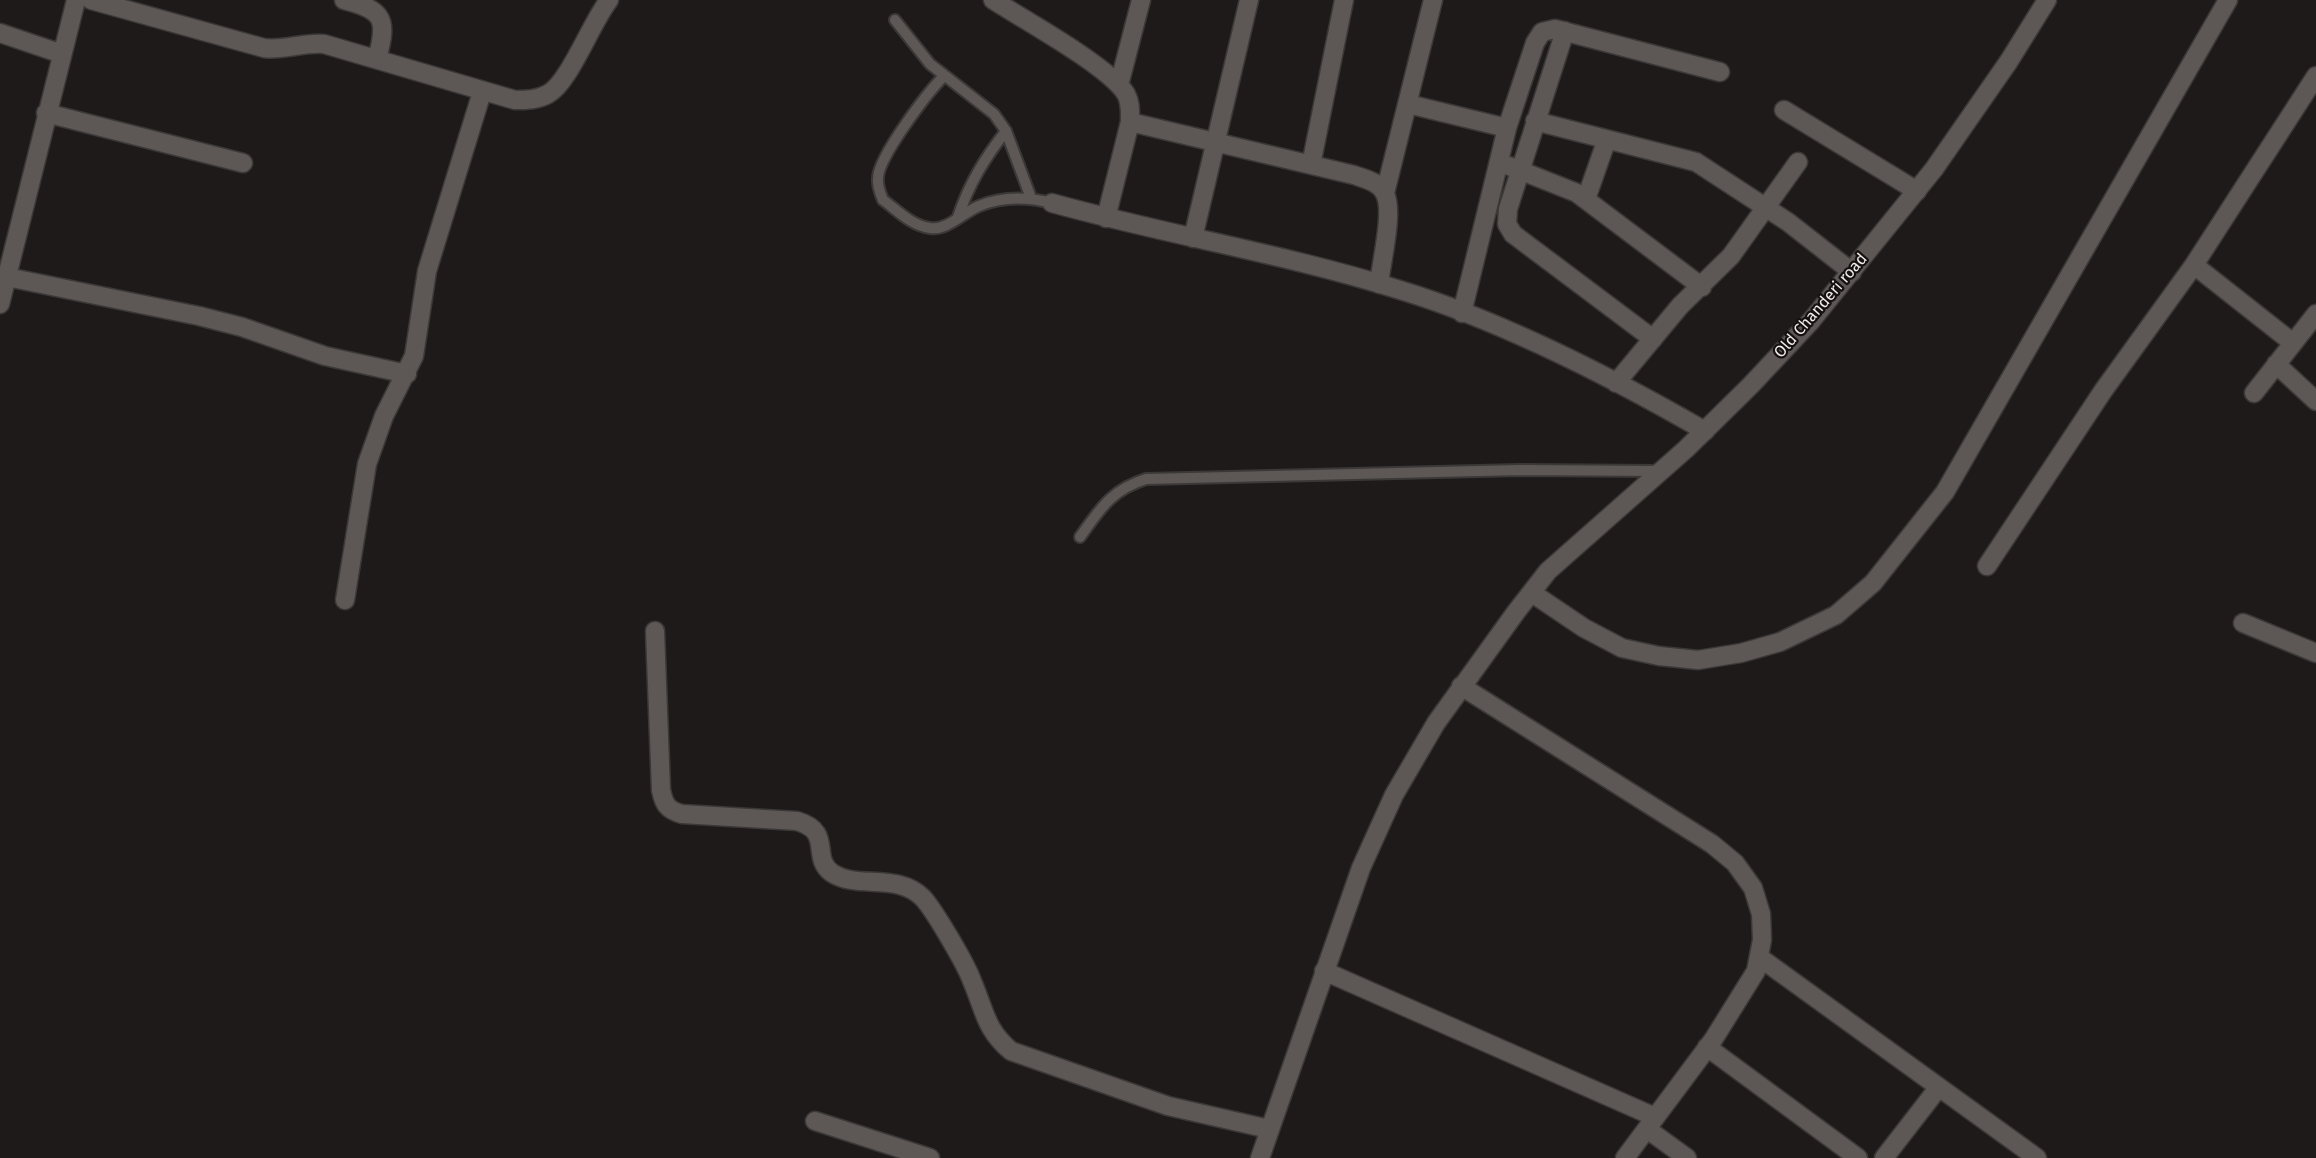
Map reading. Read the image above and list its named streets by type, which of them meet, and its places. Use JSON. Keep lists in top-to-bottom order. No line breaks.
{"streets":{"street":["Old Chanderi road"]}}
